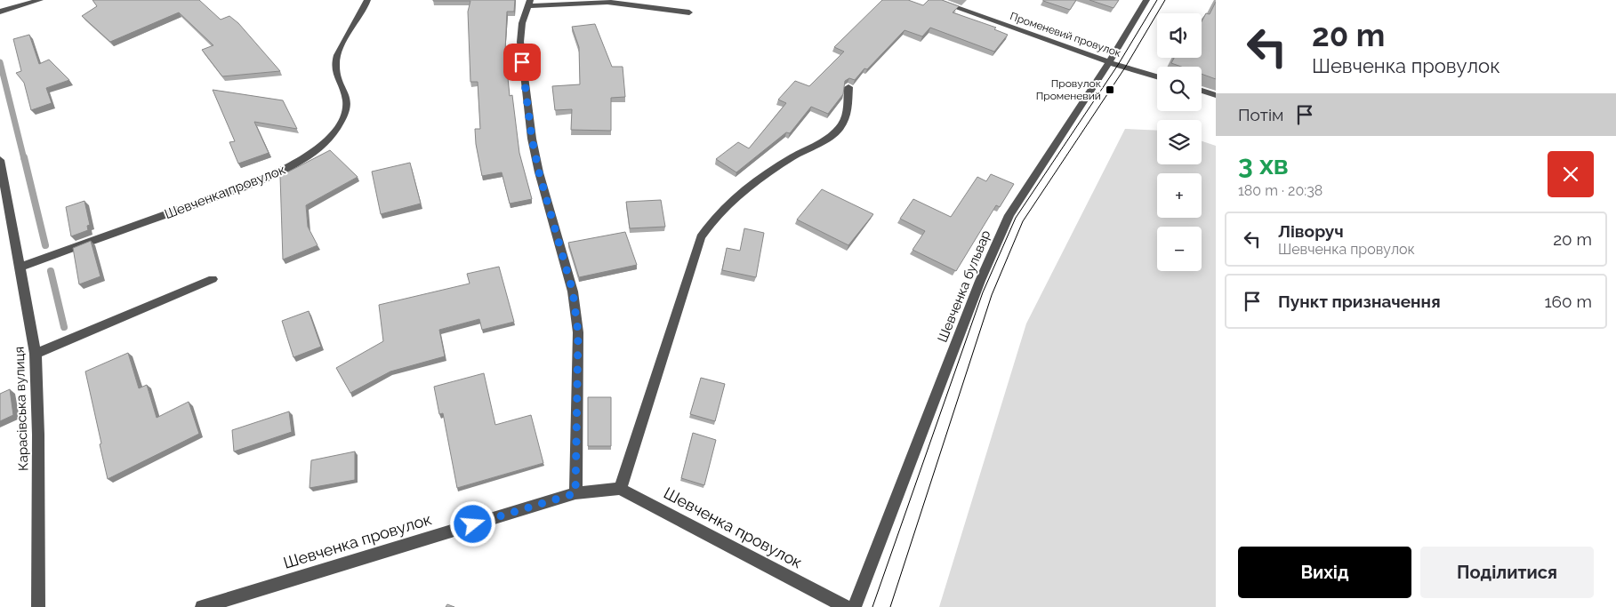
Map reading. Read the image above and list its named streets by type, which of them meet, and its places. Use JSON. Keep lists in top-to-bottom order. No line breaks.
{"streets":{"street":["Променевий провулок","Шевченка провулок","Шевченка бульвар","Карасівська вулиця"]},"crossings":[["Променевий провулок","Шевченка бульвар"],["Шевченка провулок","Карасівська вулиця"]],"places":{"transit":["Провулок Променевий"]},"page":{"turn":["20 m","Шевченка провулок"],"map_buttons":["+","−"],"then":"Потім","heading":["3 хв","180 m · 20:38"],"list":[{"name":"Ліворуч","note":"Шевченка провулок","value":"20 m"},{"name":"Пункт призначення","value":"160 m"}],"buttons":["Вихід","Поділитися"]}}
